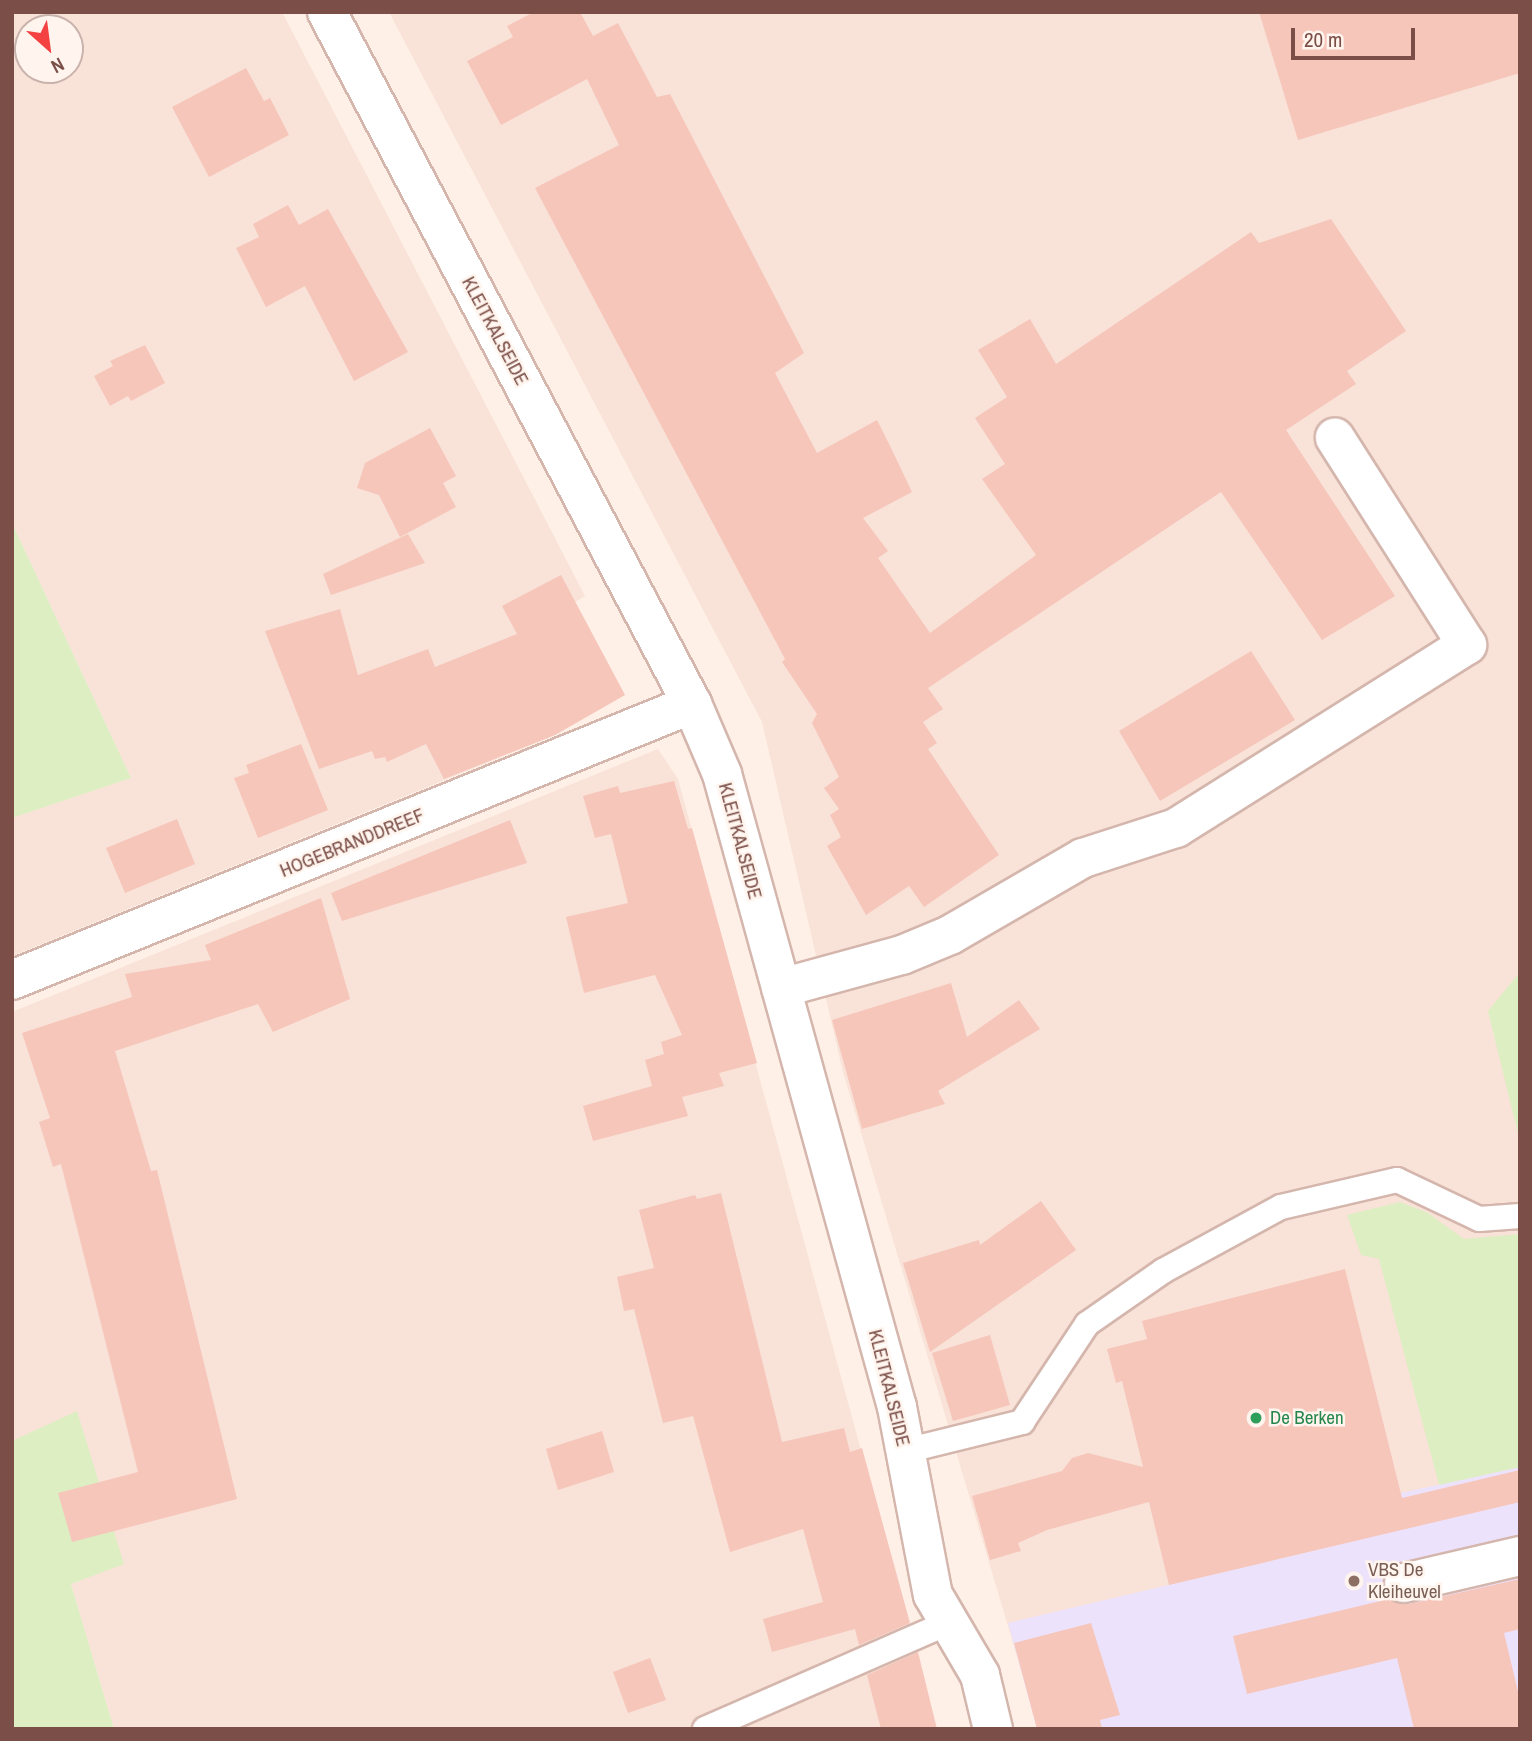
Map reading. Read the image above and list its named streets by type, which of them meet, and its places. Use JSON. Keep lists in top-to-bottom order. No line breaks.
{"streets":{"street":["KLEITKALSEIDE","HOGEBRANDDREEF"]},"crossings":[["KLEITKALSEIDE","HOGEBRANDDREEF"]],"places":["De Berken","VBS De Kleiheuvel"],"scale_bar":"20 m","north":"bottom right"}
